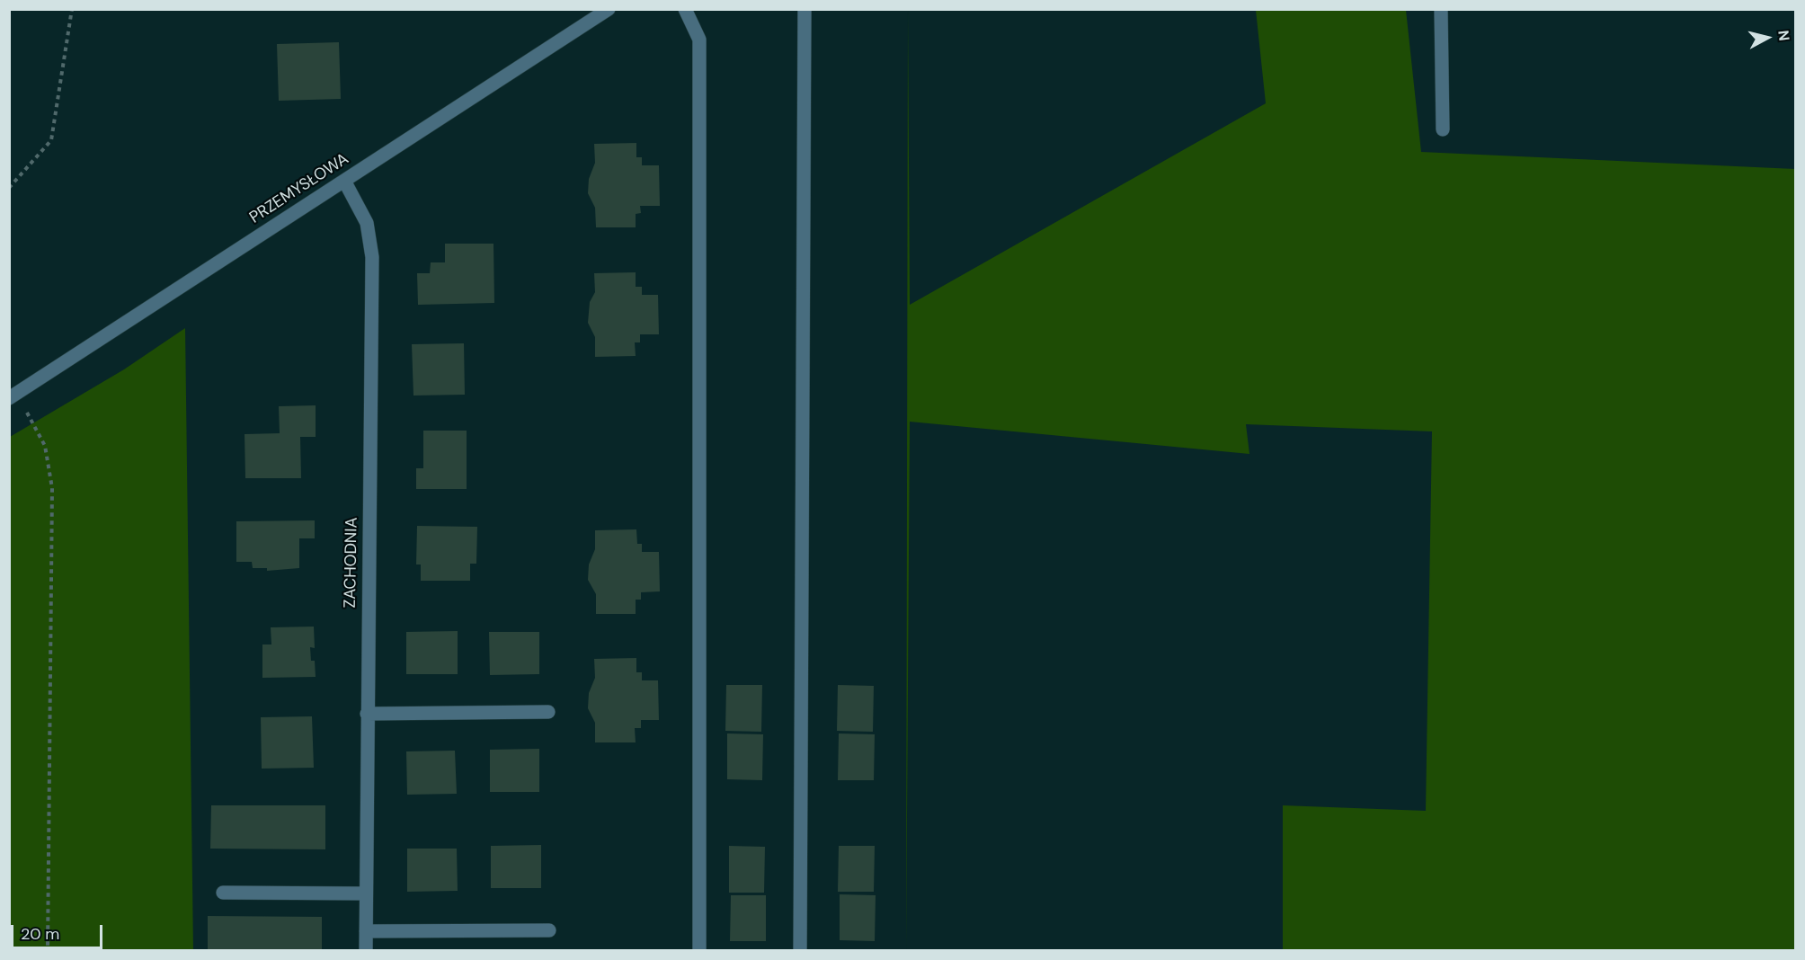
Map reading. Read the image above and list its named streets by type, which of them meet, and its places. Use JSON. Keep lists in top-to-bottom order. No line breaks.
{"streets":{"street":["PRZEMYSŁOWA","ZACHODNIA"]},"crossings":[["PRZEMYSŁOWA","ZACHODNIA"]],"scale_bar":"20 m","north":"right"}
